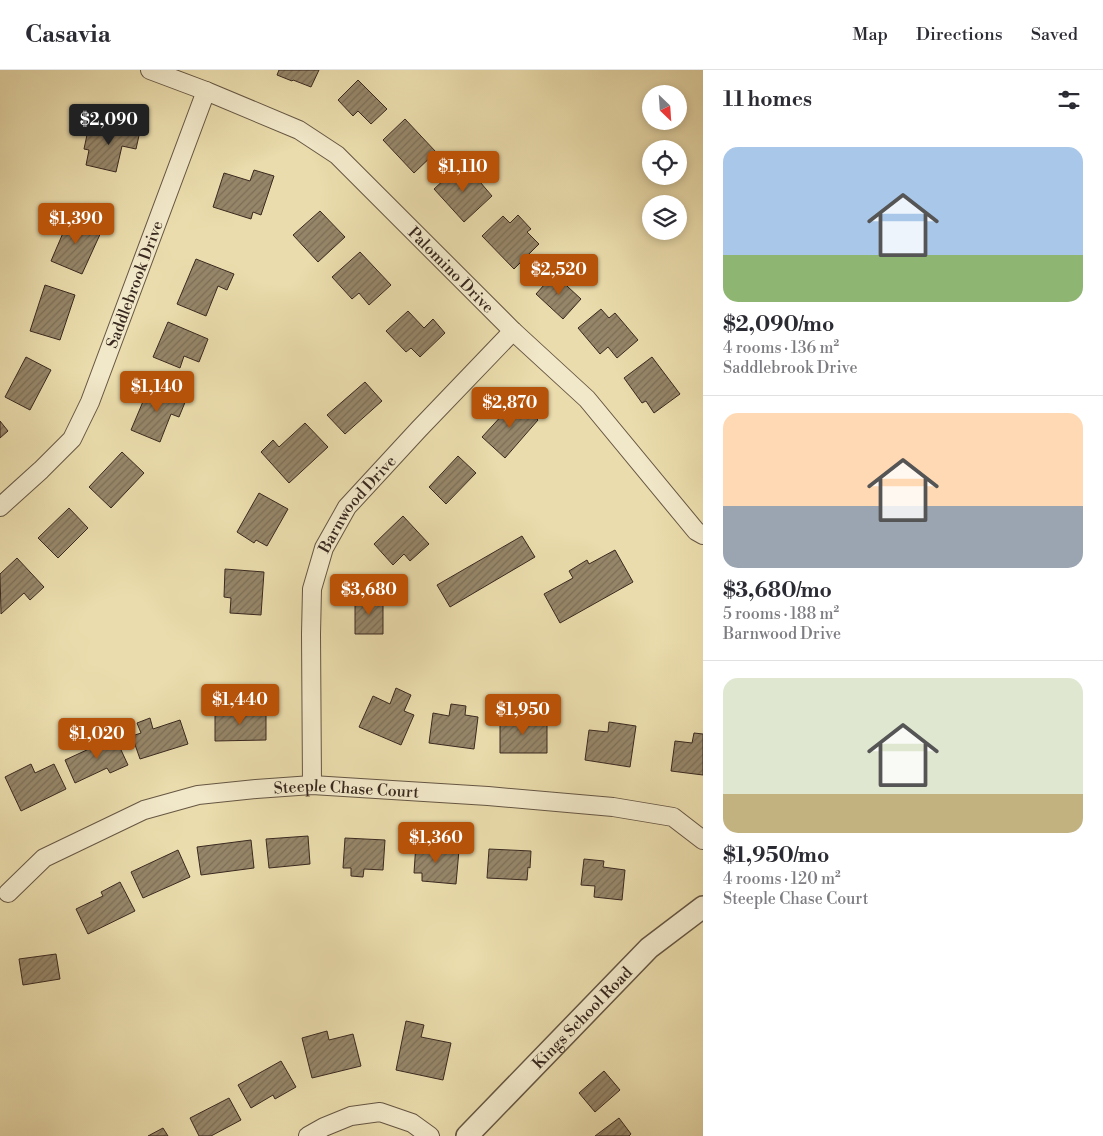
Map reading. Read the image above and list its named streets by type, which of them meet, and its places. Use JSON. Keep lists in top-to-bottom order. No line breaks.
{"streets":{"street":["Palomino Drive","Saddlebrook Drive","Barnwood Drive","Steeple Chase Court","Kings School Road"]},"crossings":[["Palomino Drive","Saddlebrook Drive"],["Palomino Drive","Barnwood Drive"],["Barnwood Drive","Steeple Chase Court"]],"north":"bottom right","page":{"header":"Casavia","nav":["Map","Directions","Saved"],"heading":"11 homes","price":["$2,090","$1,110","$1,390","$2,520","$1,140","$2,870","$3,680","$1,440","$1,950","$1,020","$1,360"],"list":[{"name":"$2,090/mo","note":"4 rooms · 136 m² · Saddlebrook Drive"},{"name":"$3,680/mo","note":"5 rooms · 188 m² · Barnwood Drive"},{"name":"$1,950/mo","note":"4 rooms · 120 m² · Steeple Chase Court"}]}}
